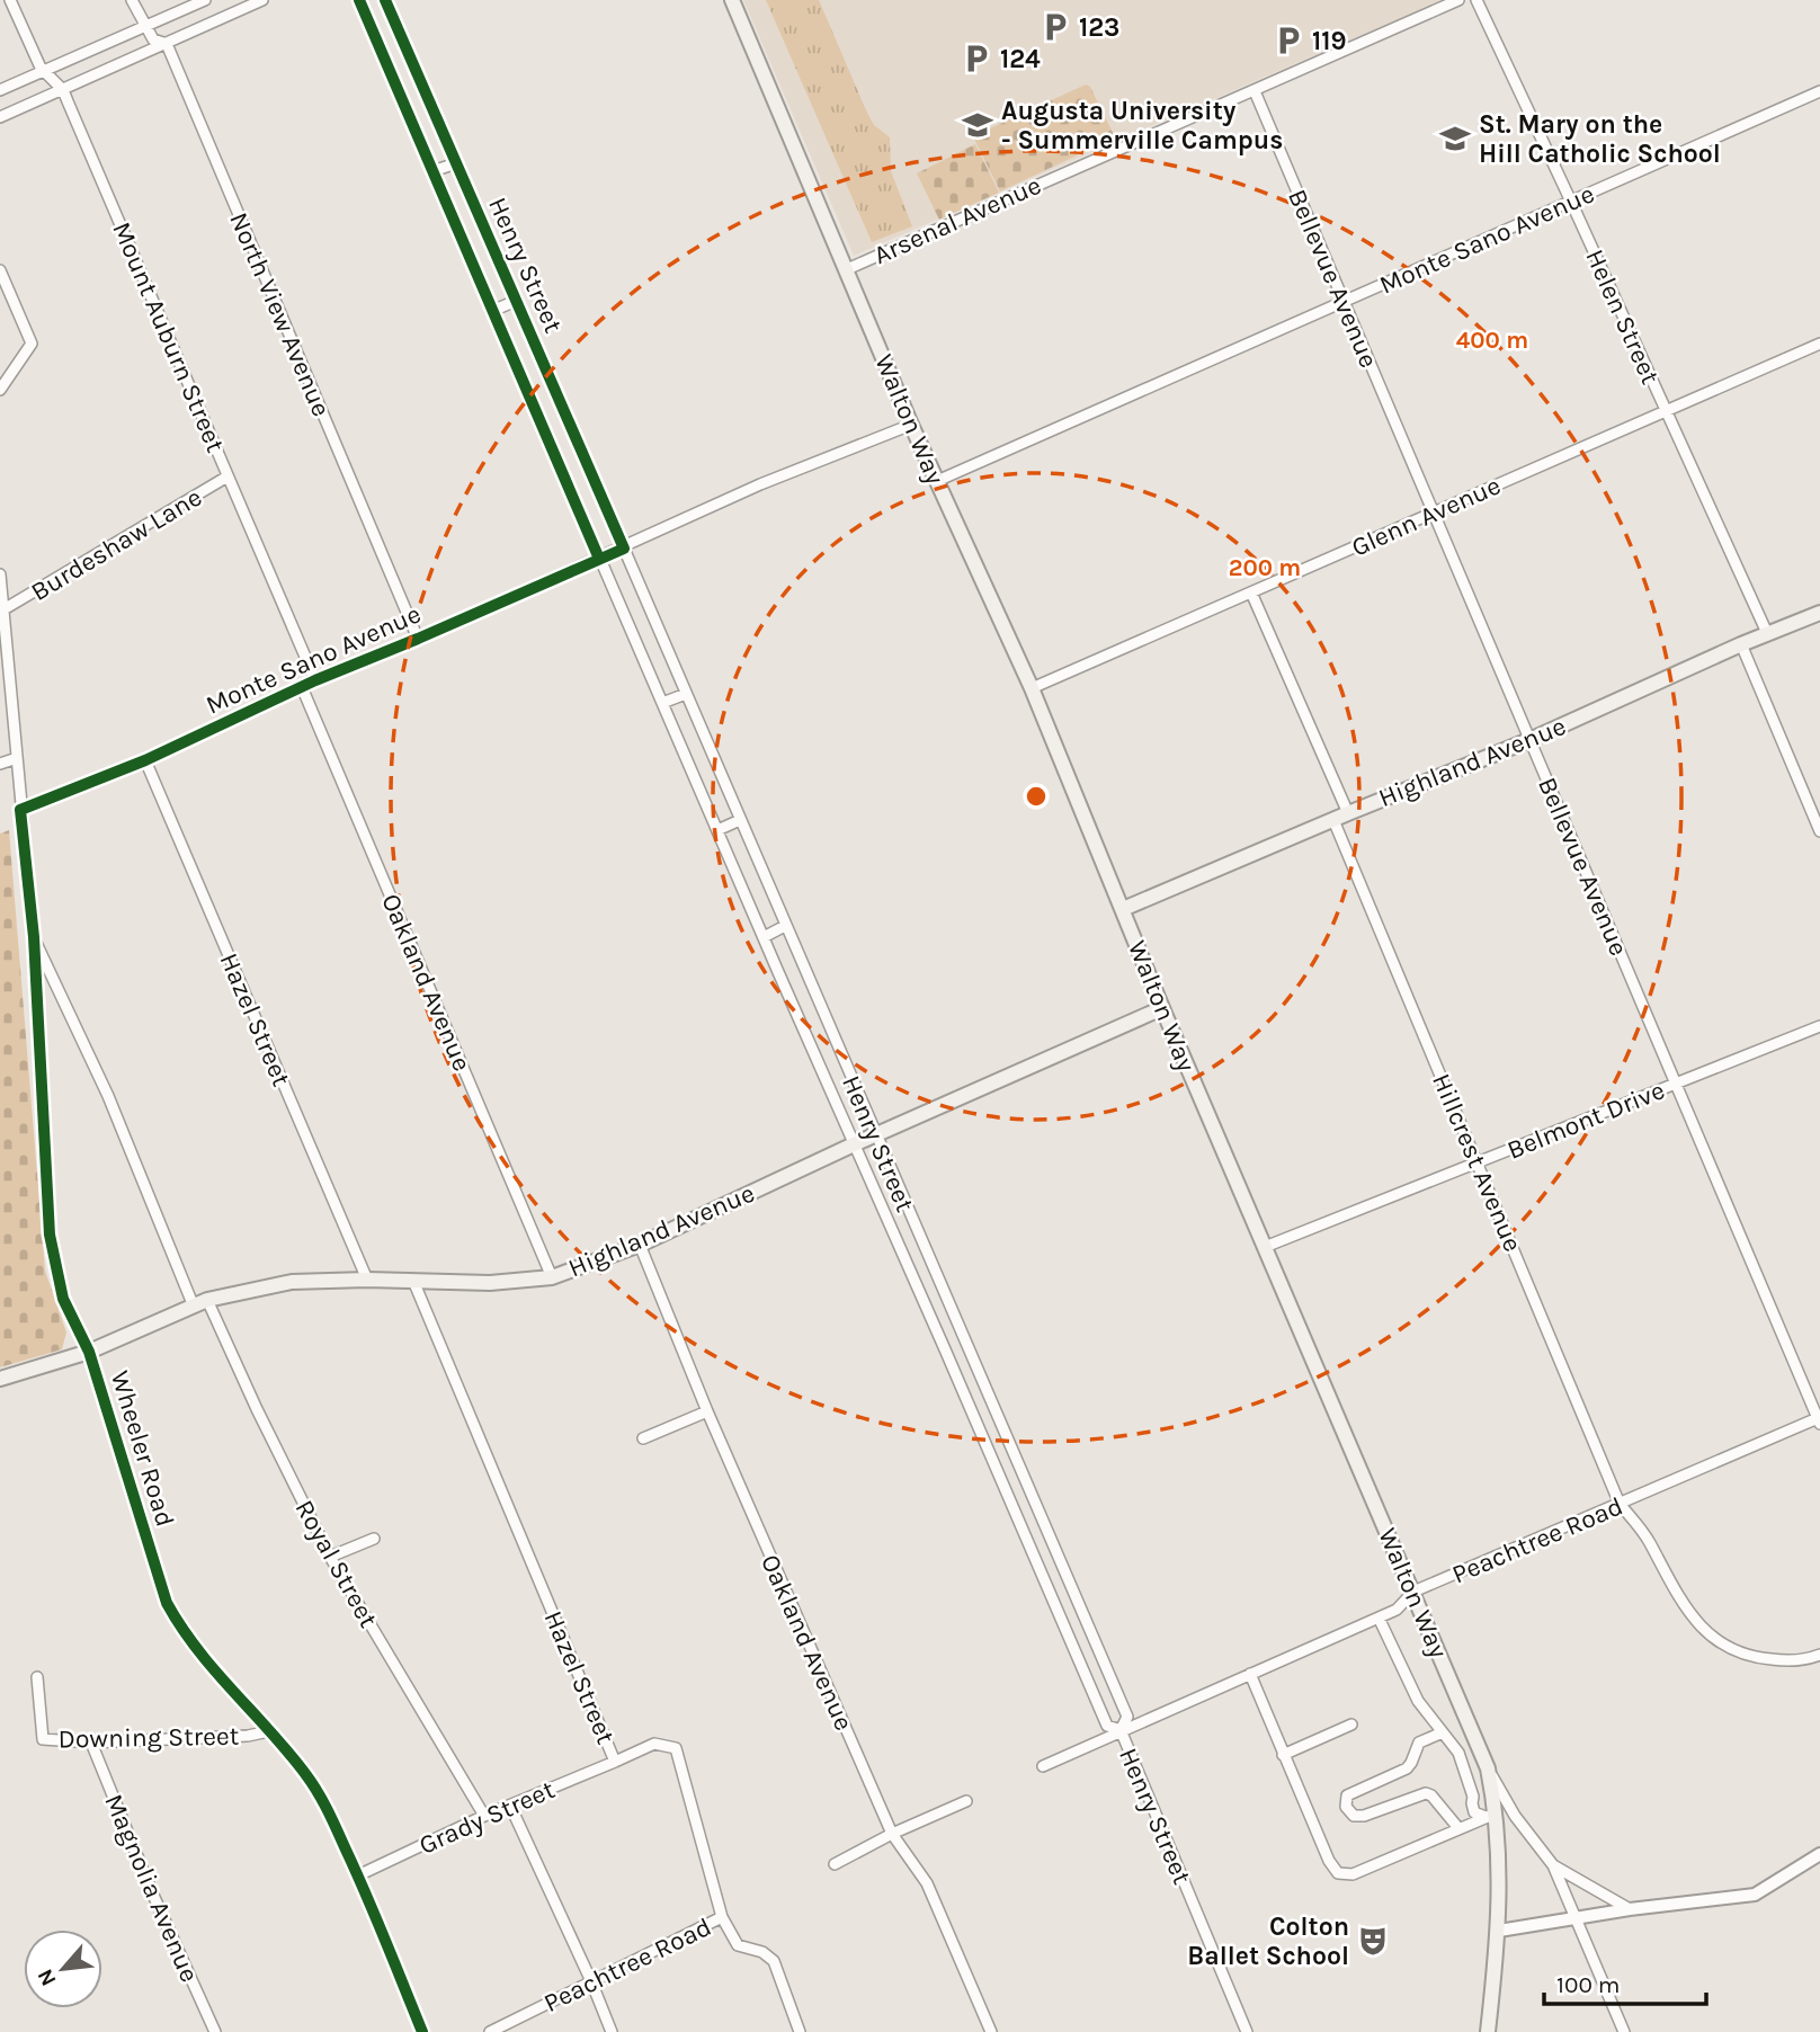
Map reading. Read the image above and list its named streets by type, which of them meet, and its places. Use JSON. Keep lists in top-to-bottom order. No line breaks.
{"streets":{"main road":["Walton Way","Highland Avenue"],"street":["Arsenal Avenue","Monte Sano Avenue","Henry Street","Bellevue Avenue","North View Avenue","Helen Street","Mount Auburn Street","Glenn Avenue","Burdeshaw Lane","Oakland Avenue","Hazel Street","Belmont Drive","Hillcrest Avenue","Wheeler Road","Peachtree Road","Royal Street","Downing Street","Grady Street","Magnolia Avenue"]},"crossings":[["Arsenal Avenue","Bellevue Avenue"],["Arsenal Avenue","Walton Way"],["Monte Sano Avenue","Henry Street"],["Monte Sano Avenue","Bellevue Avenue"],["Monte Sano Avenue","North View Avenue"],["Monte Sano Avenue","Helen Street"],["Monte Sano Avenue","Mount Auburn Street"],["Monte Sano Avenue","Walton Way"],["Monte Sano Avenue","Oakland Avenue"],["Monte Sano Avenue","Hazel Street"],["Monte Sano Avenue","Wheeler Road"],["Henry Street","Highland Avenue"],["Henry Street","Peachtree Road"],["Bellevue Avenue","Glenn Avenue"],["Bellevue Avenue","Highland Avenue"],["Bellevue Avenue","Belmont Drive"],["Bellevue Avenue","Peachtree Road"],["Helen Street","Glenn Avenue"],["Helen Street","Highland Avenue"],["Mount Auburn Street","Burdeshaw Lane"],["Walton Way","Glenn Avenue"],["Walton Way","Highland Avenue"],["Walton Way","Belmont Drive"],["Walton Way","Peachtree Road"],["Burdeshaw Lane","Wheeler Road"],["Highland Avenue","Oakland Avenue"],["Highland Avenue","Hazel Street"],["Highland Avenue","Hillcrest Avenue"],["Highland Avenue","Wheeler Road"],["Highland Avenue","Royal Street"],["Hazel Street","Peachtree Road"],["Hazel Street","Grady Street"],["Belmont Drive","Hillcrest Avenue"],["Hillcrest Avenue","Peachtree Road"],["Wheeler Road","Royal Street"],["Wheeler Road","Downing Street"],["Wheeler Road","Grady Street"],["Royal Street","Grady Street"],["Downing Street","Magnolia Avenue"]],"places":{"parking":["123","119","124"],"school or university":["Augusta University - Summerville Campus","St. Mary on the Hill Catholic School"],"theatre":["Colton Ballet School"]},"scale_bar":"100 m","north":"bottom left","rings":["400 m","200 m"]}
